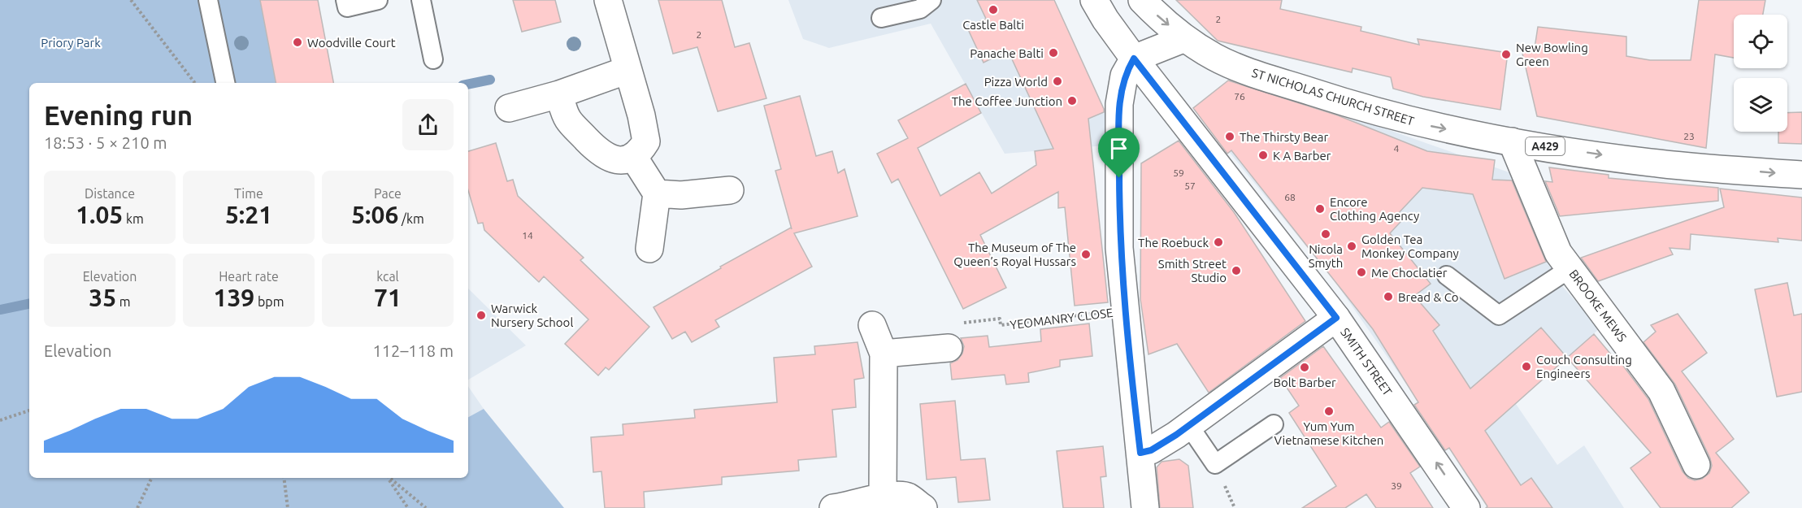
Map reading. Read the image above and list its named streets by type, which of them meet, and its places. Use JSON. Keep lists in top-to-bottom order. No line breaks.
{"streets":{"main road":["ST NICHOLAS CHURCH STREET","A429","BROOKE MEWS","SMITH STREET"],"path":["YEOMANRY CLOSE"]},"crossings":[["ST NICHOLAS CHURCH STREET","A429"],["ST NICHOLAS CHURCH STREET","BROOKE MEWS"]],"one_way":["ST NICHOLAS CHURCH STREET","SMITH STREET"],"parks":["Priory Park"],"places":["Castle Balti","Woodville Court","Panache Balti","New Bowling Green","Pizza World","The Coffee Junction","The Thirsty Bear","K A Barber","Encore Clothing Agency","Nicola Smyth","The Roebuck","Golden Tea Monkey Company","The Museum of The Queen’s Royal Hussars","Smith Street Studio","Me Choclatier","Bread & Co","Warwick Nursery School","Couch Consulting Engineers","Bolt Barber","Yum Yum Vietnamese Kitchen"],"house_numbers":["2","2","76","23","4","59","57","68","14","39"],"page":{"heading":["Evening run","18:53 · 5 × 210 m"],"stats":[["Distance","1.05 km"],["Time","5:21"],["Pace","5:06 /km"],["Elevation","35 m"],["Heart rate","139 bpm"],["kcal","71"]],"chart":["Elevation","112–118 m"]}}
